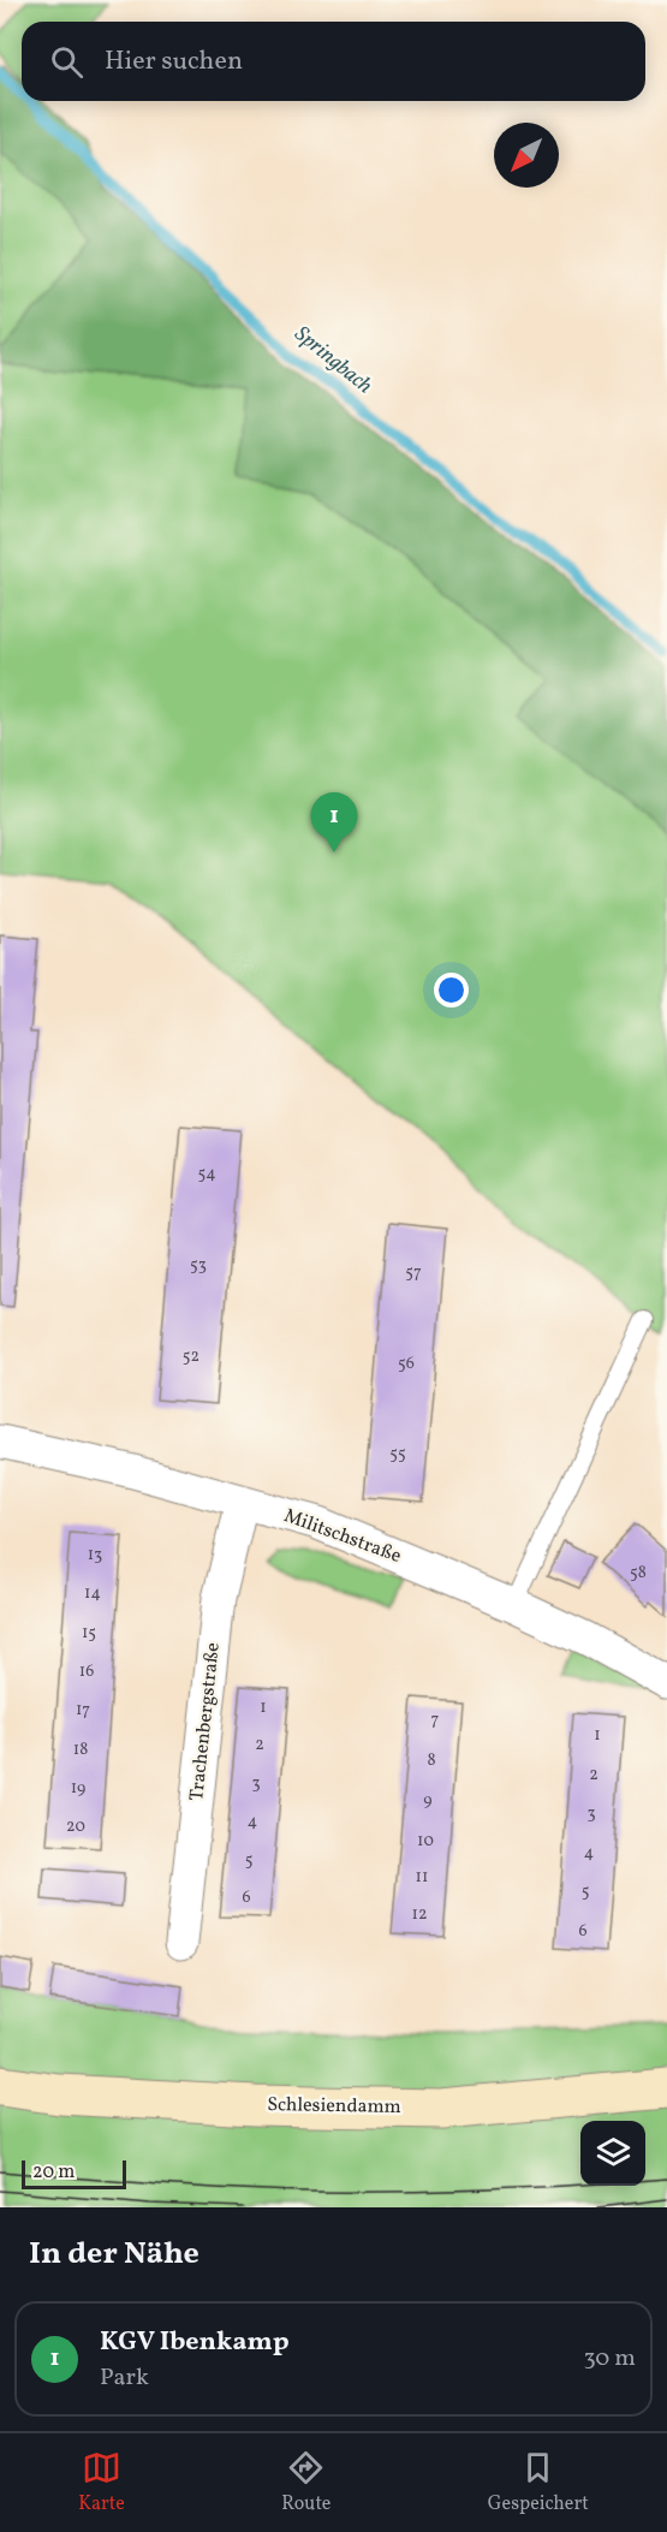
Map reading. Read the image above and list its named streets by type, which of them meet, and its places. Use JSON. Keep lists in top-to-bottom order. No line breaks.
{"streets":{"street":["Militschstraße","Trachenbergstraße","Schlesiendamm"]},"crossings":[["Militschstraße","Trachenbergstraße"]],"water":["Springbach"],"house_numbers":["54","53","57","52","56","55","13","58","14","15","16","1","17","7","1","2","18","8","2","3","19","9","3","4","20","10","4","5","11","5","6","12","6"],"scale_bar":"20 m","north":"bottom left","page":{"search":"Hier suchen","pins":"1","scale":"20 m","heading":"In der Nähe","list":[{"mark":"1","name":"KGV Ibenkamp","note":"Park","value":"30 m"}],"nav":["Karte","Route","Gespeichert"]}}
